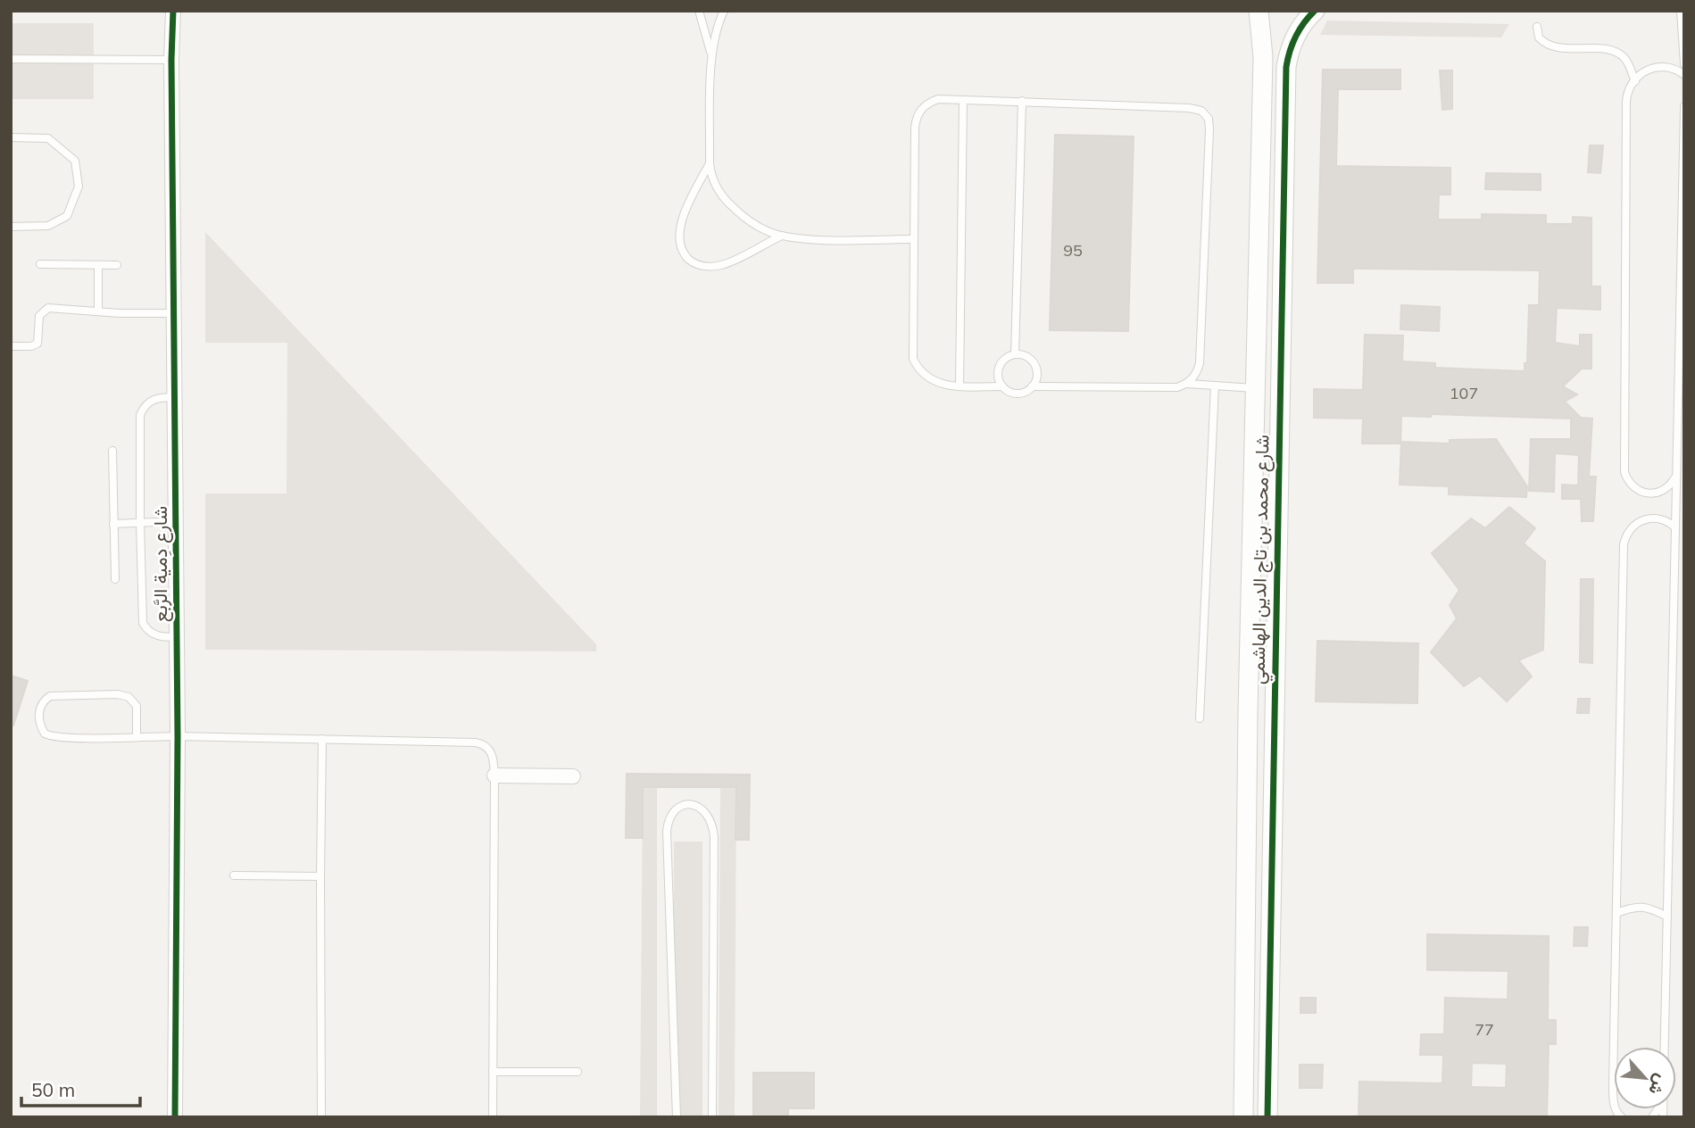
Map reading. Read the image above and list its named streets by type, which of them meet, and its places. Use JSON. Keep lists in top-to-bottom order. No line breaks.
{"streets":{"street":["شارع محمد بن تاج الدين الهاشمي","شارع دِمية الرَّبع"]},"house_numbers":["95","107","77"],"scale_bar":"50 m","north":"bottom right"}
